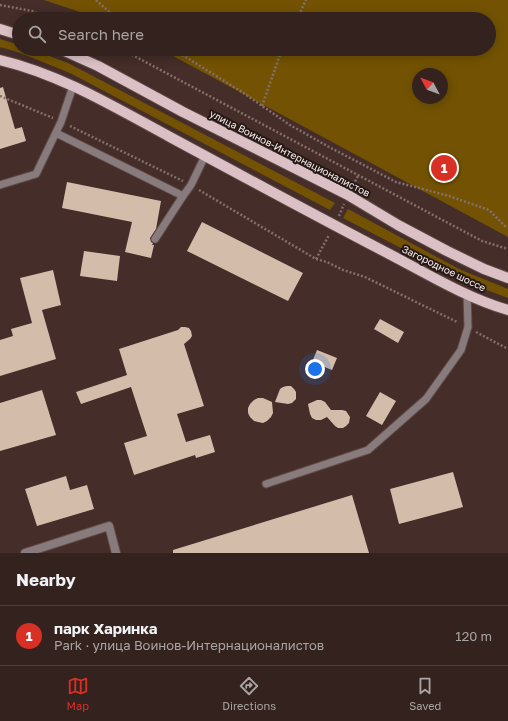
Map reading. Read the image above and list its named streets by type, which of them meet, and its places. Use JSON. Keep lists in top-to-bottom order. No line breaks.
{"streets":{"main road":["улица Воинов-Интернационалистов","Загородное шоссе"]},"north":"top left","page":{"search":"Search here","pins":"1","heading":"Nearby","list":[{"mark":"1","name":"парк Харинка","note":"Park · улица Воинов-Интернационалистов","value":"120 m"}],"nav":["Map","Directions","Saved"]}}
